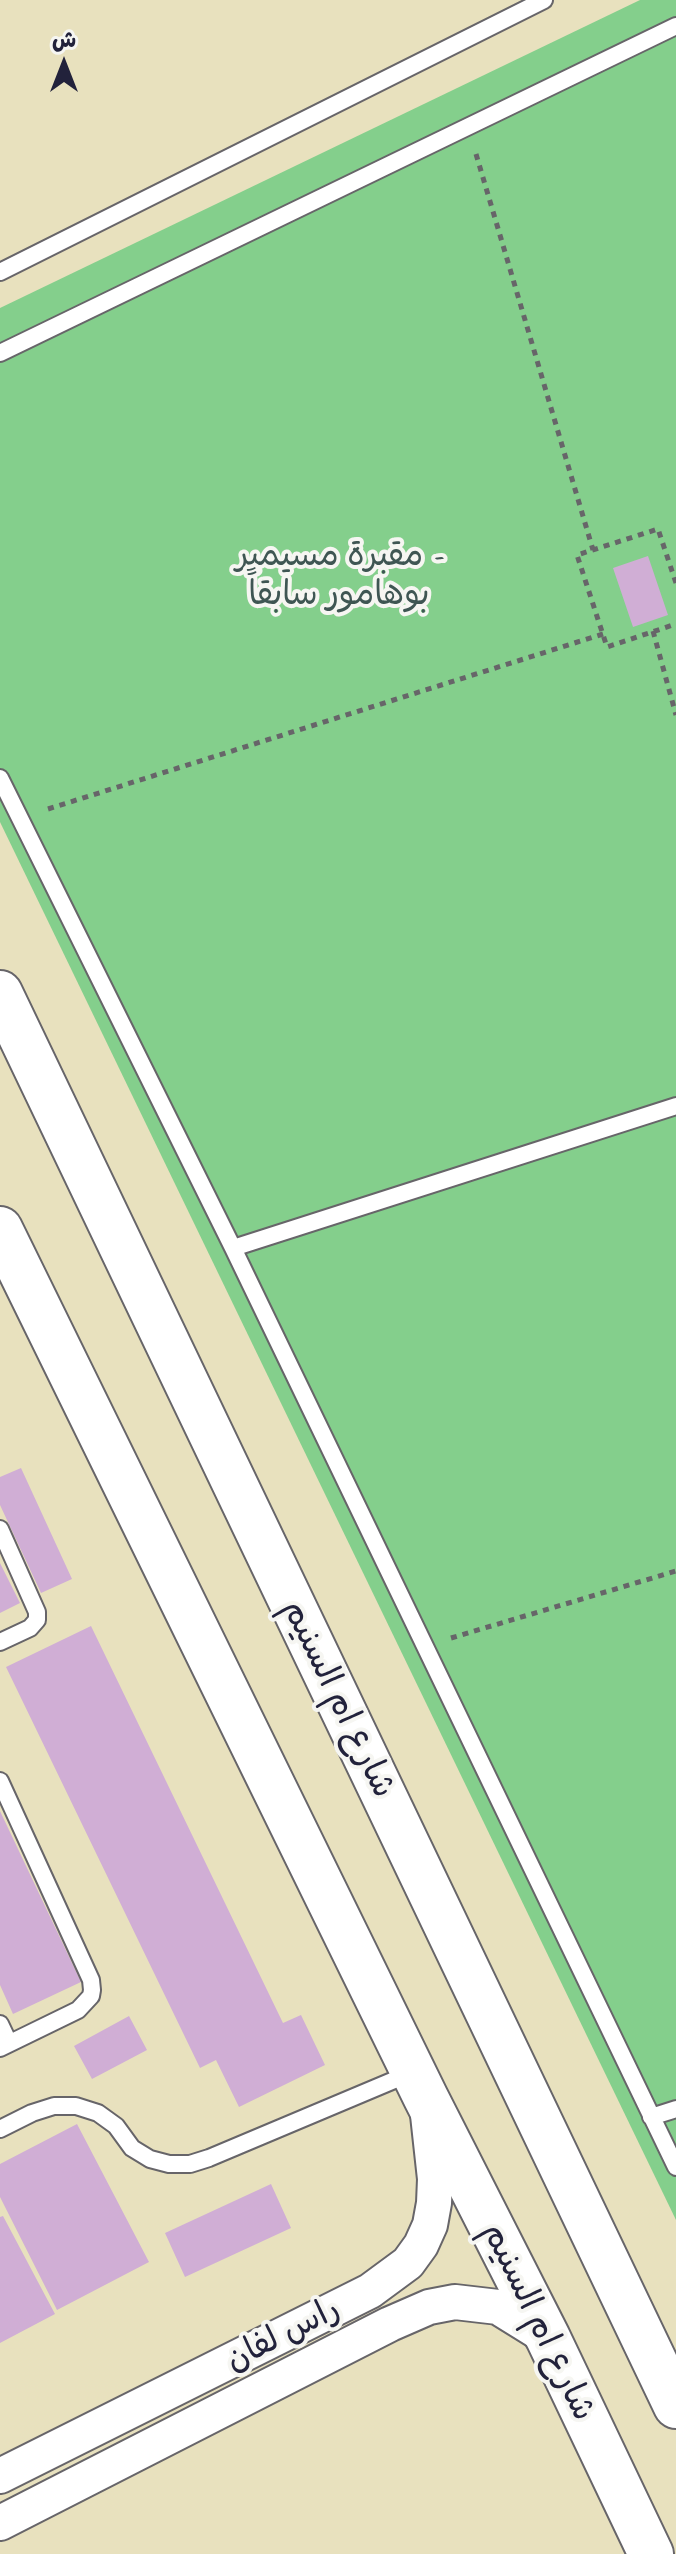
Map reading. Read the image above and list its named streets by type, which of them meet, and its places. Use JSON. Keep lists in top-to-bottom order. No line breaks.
{"streets":{"main road":["شارع ام السنيم"],"street":["راس لفان"]},"crossings":[["شارع ام السنيم","راس لفان"]],"parks":["مقبرة مسيمير - بوهامور سابقاً"],"north":"top"}
